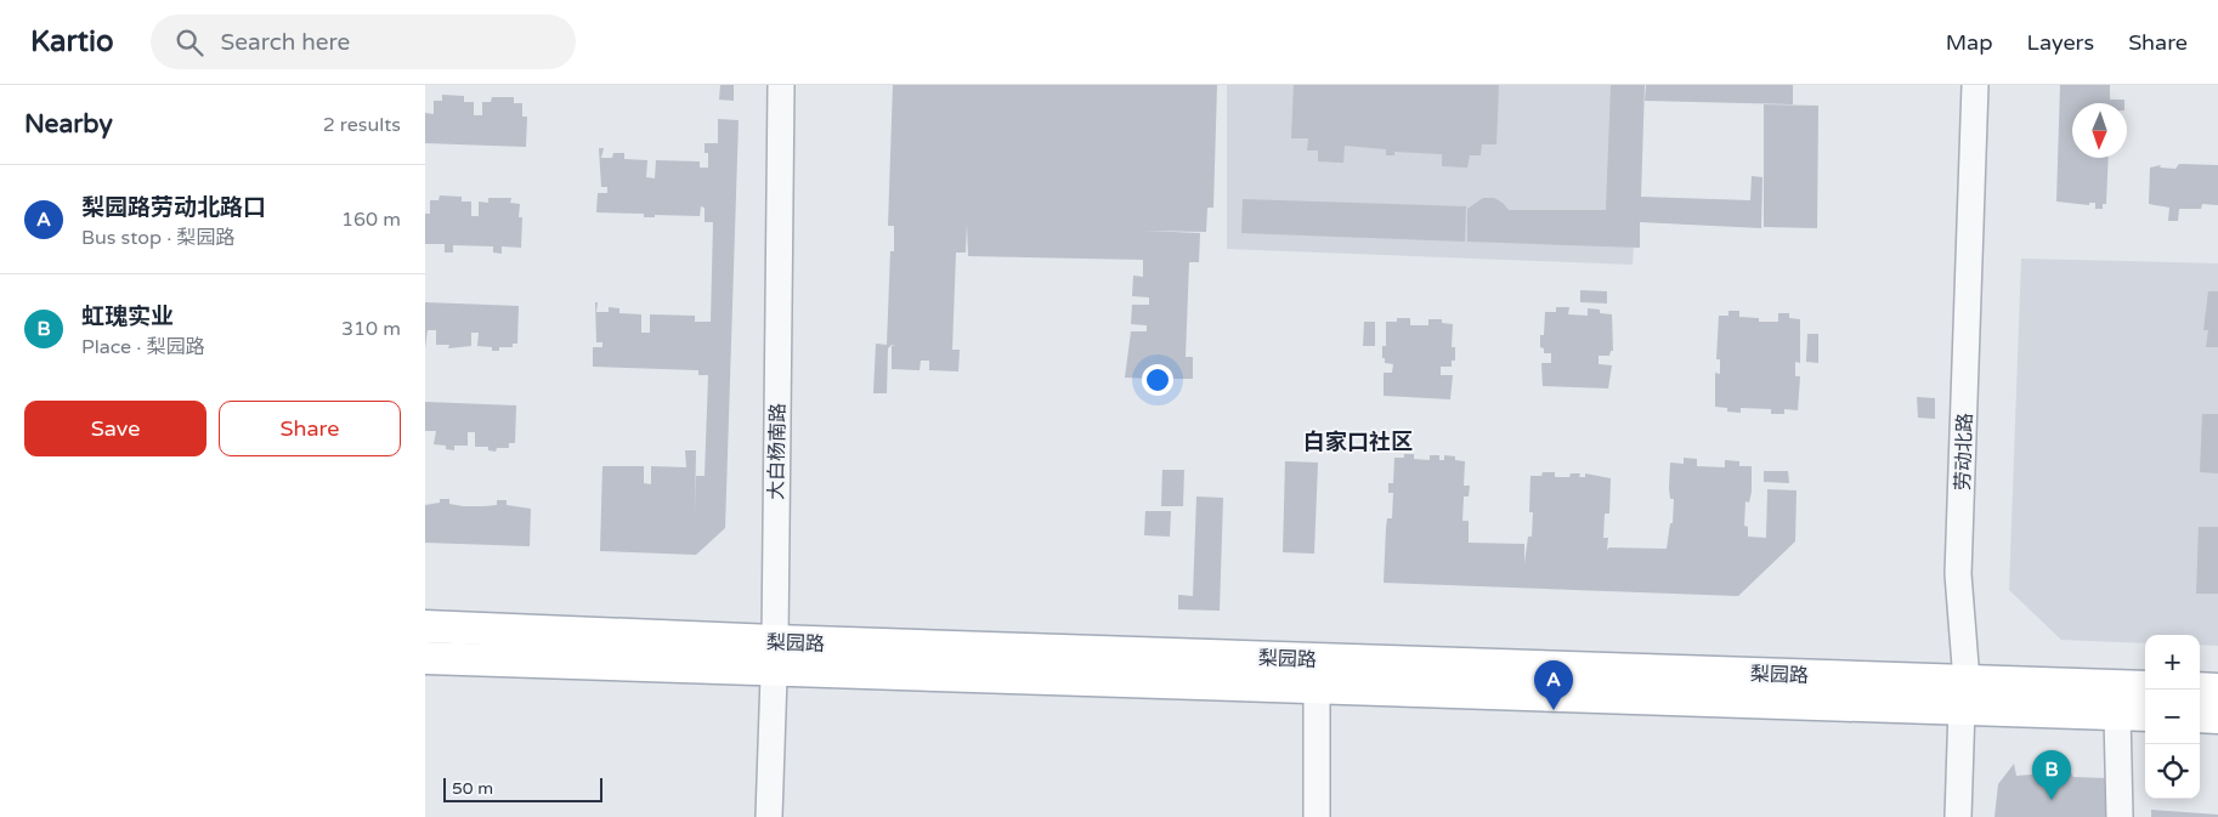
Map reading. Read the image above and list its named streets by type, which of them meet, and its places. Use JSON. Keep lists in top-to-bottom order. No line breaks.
{"streets":{"main road":["梨园路"],"street":["大白杨南路","劳动北路"]},"crossings":[["大白杨南路","梨园路"],["劳动北路","梨园路"]],"districts":["白家口社区"],"scale_bar":"50 m","north":"bottom","page":{"header":"Kartio","search":"Search here","nav":["Map","Layers","Share"],"heading":["Nearby","2 results"],"list":[{"mark":"A","name":"梨园路劳动北路口","note":"Bus stop · 梨园路","value":"160 m"},{"mark":"B","name":"虹瑰实业","note":"Place · 梨园路","value":"310 m"}],"buttons":["Save","Share"],"map_buttons":["+","−"],"pins":["A","B"],"scale":"50 m"}}
